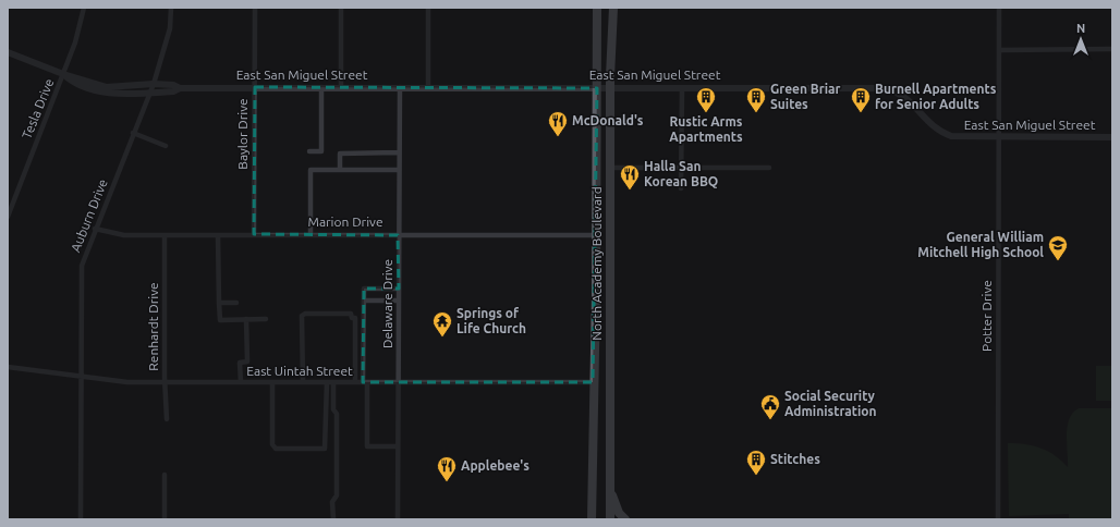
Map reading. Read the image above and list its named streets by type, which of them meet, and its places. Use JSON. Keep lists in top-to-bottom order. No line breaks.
{"streets":{"highway":["North Academy Boulevard"],"street":["East San Miguel Street","Tesla Drive","Baylor Drive","Auburn Drive","Marion Drive","Delaware Drive","Potter Drive","Renhardt Drive","East Uintah Street"]},"crossings":[["East San Miguel Street","Baylor Drive"],["East San Miguel Street","Auburn Drive"],["East San Miguel Street","North Academy Boulevard"],["East San Miguel Street","Delaware Drive"],["East San Miguel Street","Potter Drive"],["Baylor Drive","Marion Drive"],["Auburn Drive","Marion Drive"],["Auburn Drive","East Uintah Street"],["Marion Drive","North Academy Boulevard"],["Marion Drive","Delaware Drive"],["Marion Drive","Renhardt Drive"],["North Academy Boulevard","East Uintah Street"],["Delaware Drive","East Uintah Street"],["Renhardt Drive","East Uintah Street"]],"places":{"building":["Rustic Arms Apartments","Green Briar Suites","Burnell Apartments for Senior Adults","Stitches"],"restaurant":["McDonald's","Halla San Korean BBQ","Applebee's"],"school or university":["General William Mitchell High School"],"temple":["Springs of Life Church"],"public building":["Social Security Administration"]},"north":"top"}
